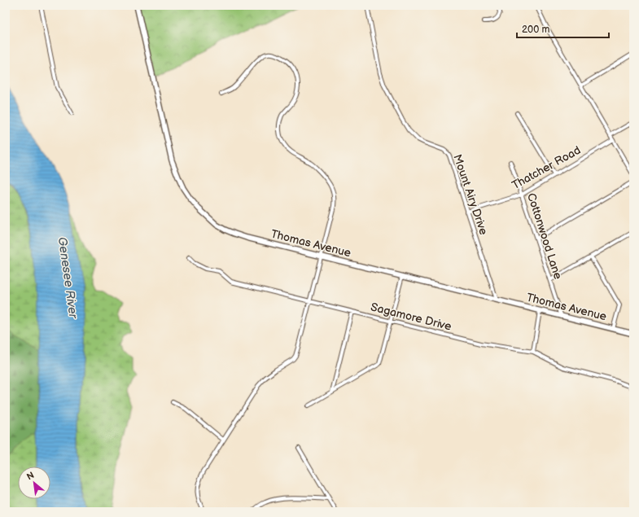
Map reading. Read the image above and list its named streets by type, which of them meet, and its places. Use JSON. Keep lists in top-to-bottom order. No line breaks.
{"streets":{"main road":["Thomas Avenue"],"street":["Thatcher Road","Mount Airy Drive","Cottonwood Lane","Sagamore Drive"]},"crossings":[["Thatcher Road","Mount Airy Drive"],["Thatcher Road","Cottonwood Lane"],["Mount Airy Drive","Thomas Avenue"],["Cottonwood Lane","Thomas Avenue"]],"water":["Genesee River"],"scale_bar":"200 m","north":"top left"}
